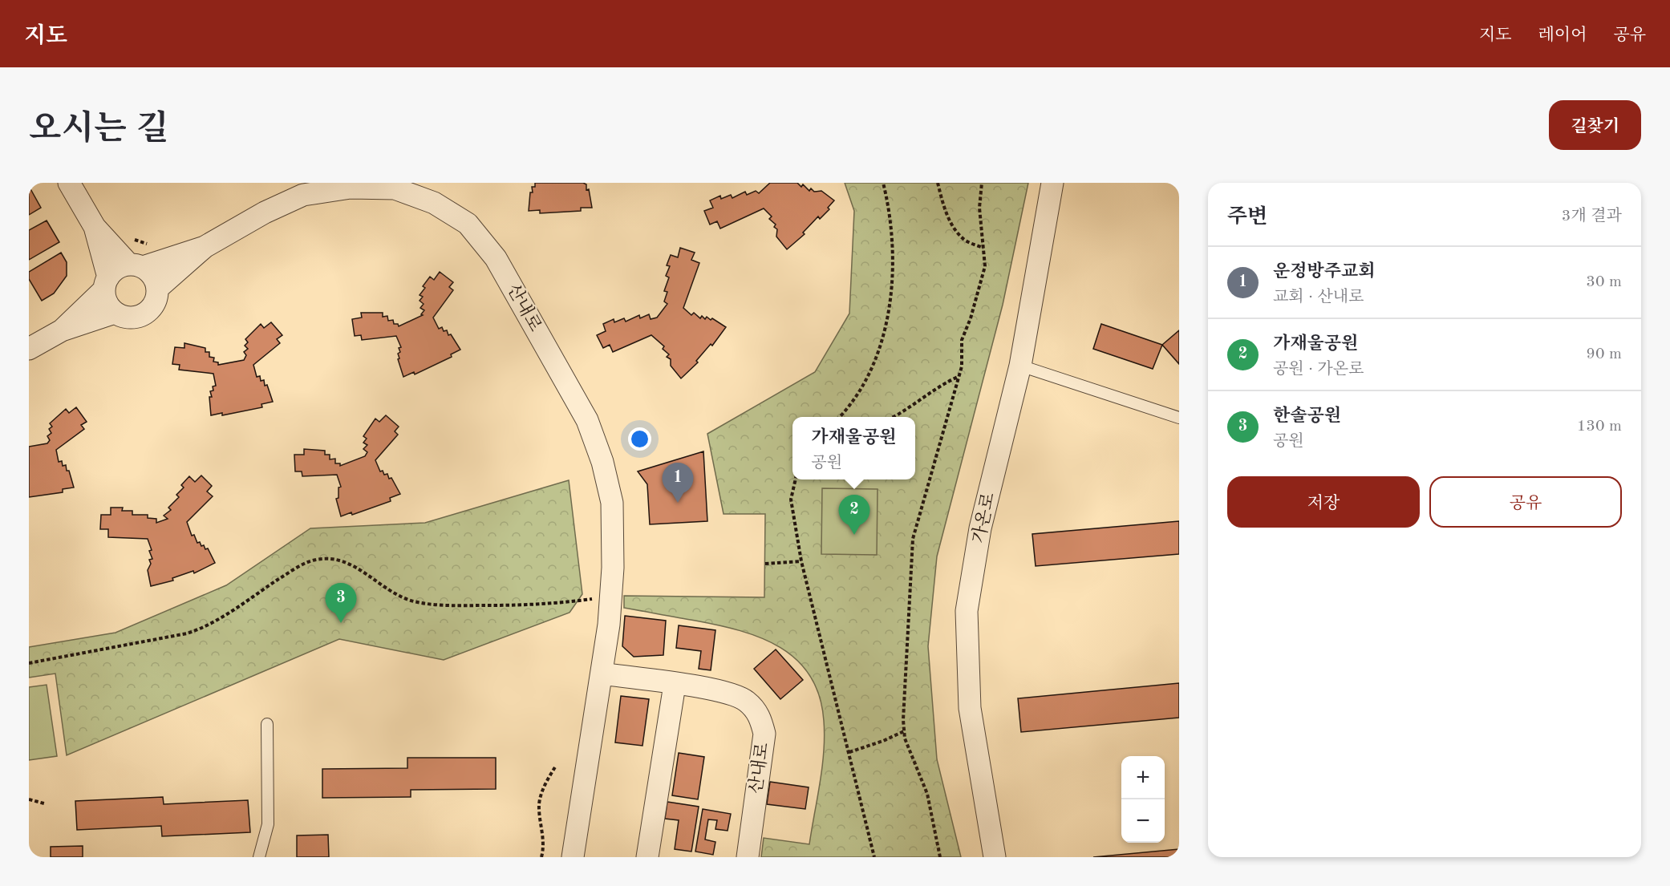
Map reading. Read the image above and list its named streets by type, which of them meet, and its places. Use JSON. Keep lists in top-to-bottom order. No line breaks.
{"streets":{"street":["산내로","가온로"]},"page":{"header":"지도","nav":["지도","레이어","공유"],"title":"오시는 길","buttons":["길찾기",["저장","공유"]],"heading":["주변","3개 결과"],"list":[{"mark":"1","name":"운정방주교회","note":"교회 · 산내로","value":"30 m"},{"mark":"2","name":"가재울공원","note":"공원 · 가온로","value":"90 m"},{"mark":"3","name":"한솔공원","note":"공원","value":"130 m"}],"popup":["가재울공원","공원"],"pins":["1","2","3"],"map_buttons":["+","−"]}}
